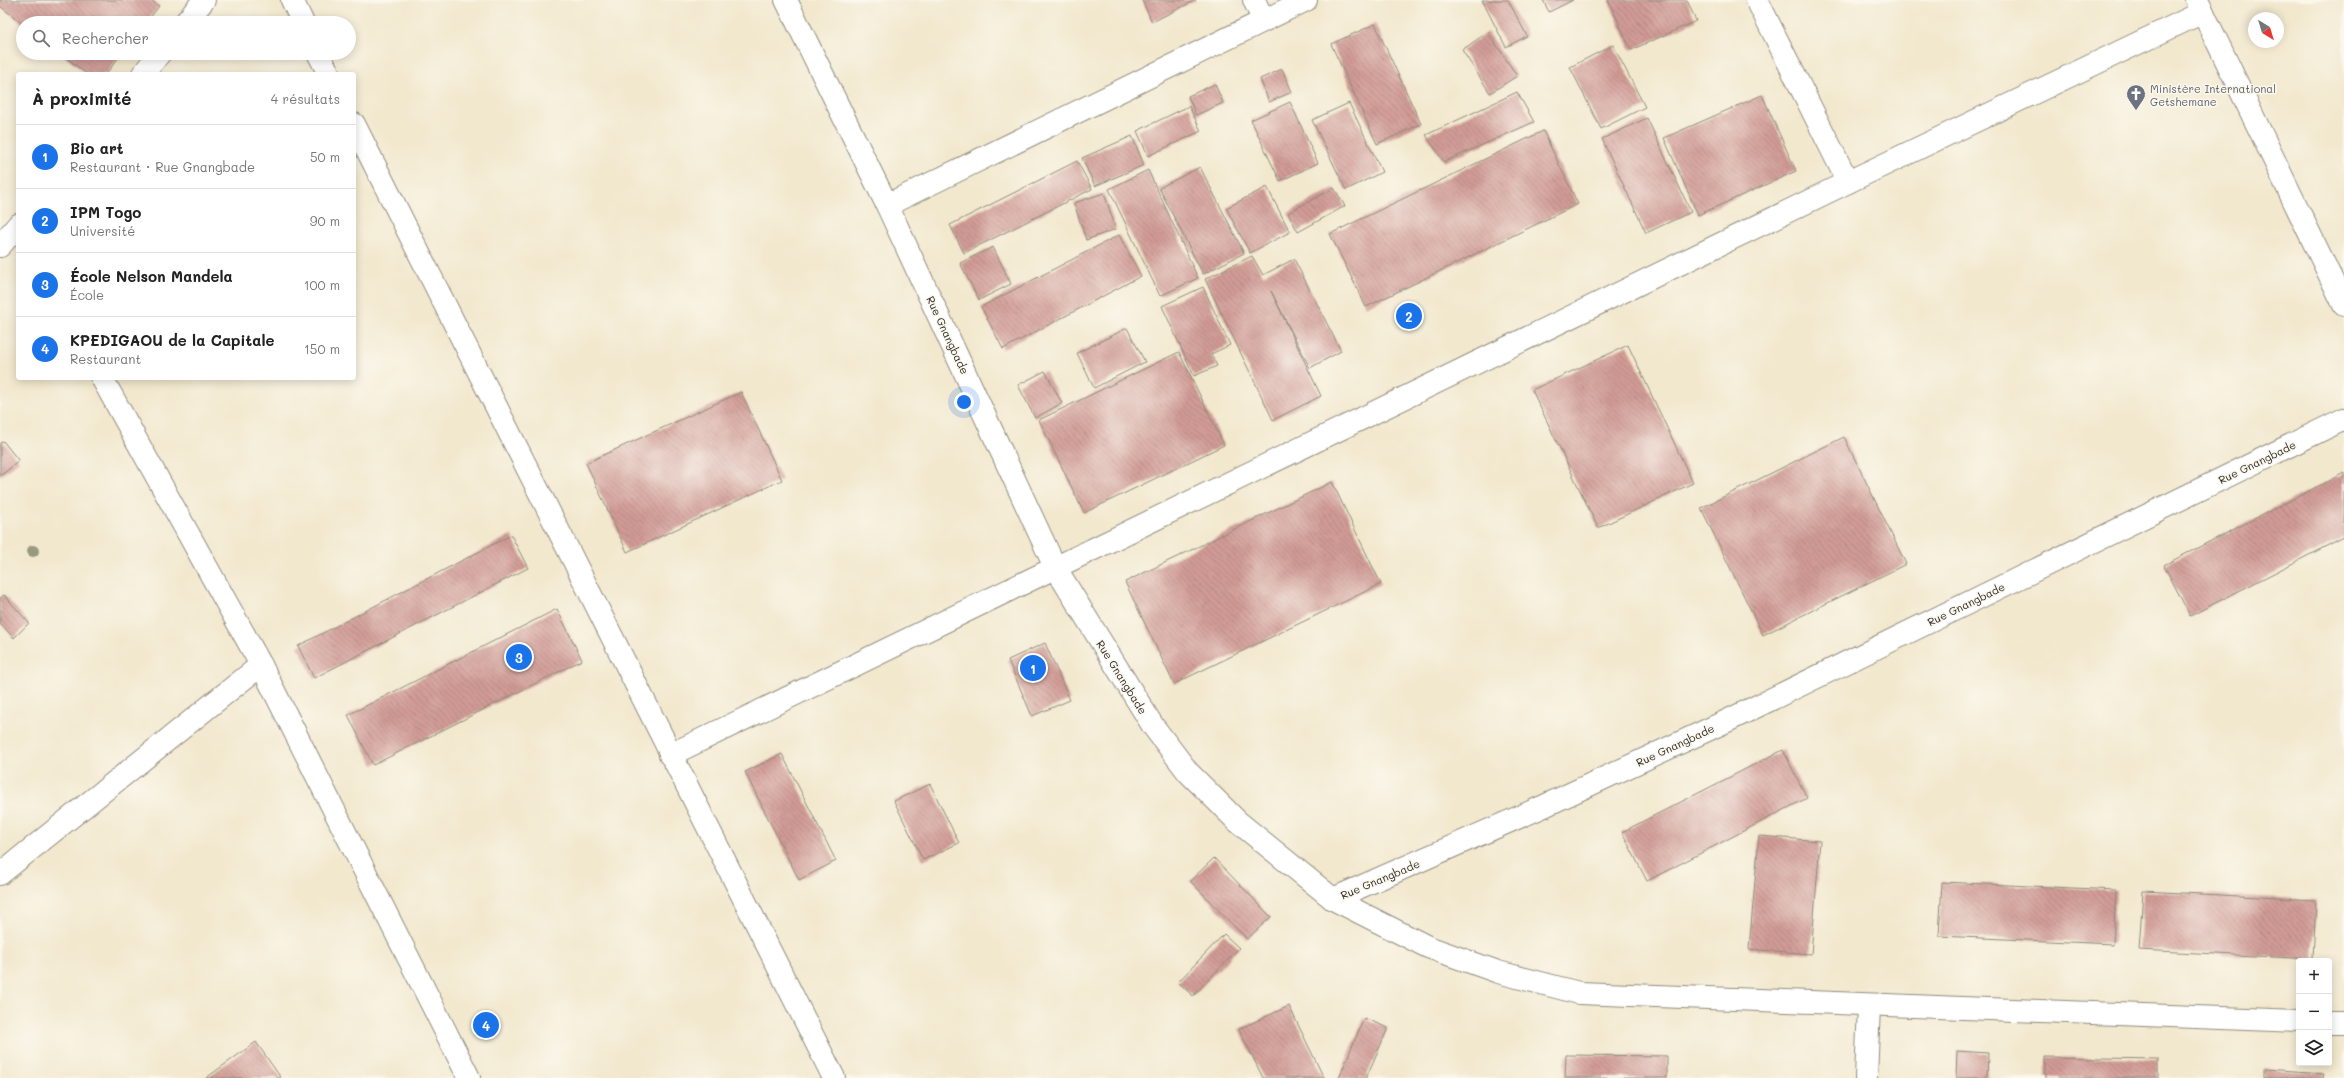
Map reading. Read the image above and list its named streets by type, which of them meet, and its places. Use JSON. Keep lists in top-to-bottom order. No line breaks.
{"streets":{"street":["Rue Gnangbade"]},"places":{"church":["Ministère International Getshemane"]},"north":"bottom right","page":{"search":"Rechercher","heading":["À proximité","4 résultats"],"list":[{"mark":"1","name":"Bio art","note":"Restaurant · Rue Gnangbade","value":"50 m"},{"mark":"2","name":"IPM Togo","note":"Université","value":"90 m"},{"mark":"3","name":"École Nelson Mandela","note":"École","value":"100 m"},{"mark":"4","name":"KPEDIGAOU de la Capitale","note":"Restaurant","value":"150 m"}],"pins":["2","3","1","4"],"map_buttons":["+","−"]}}
